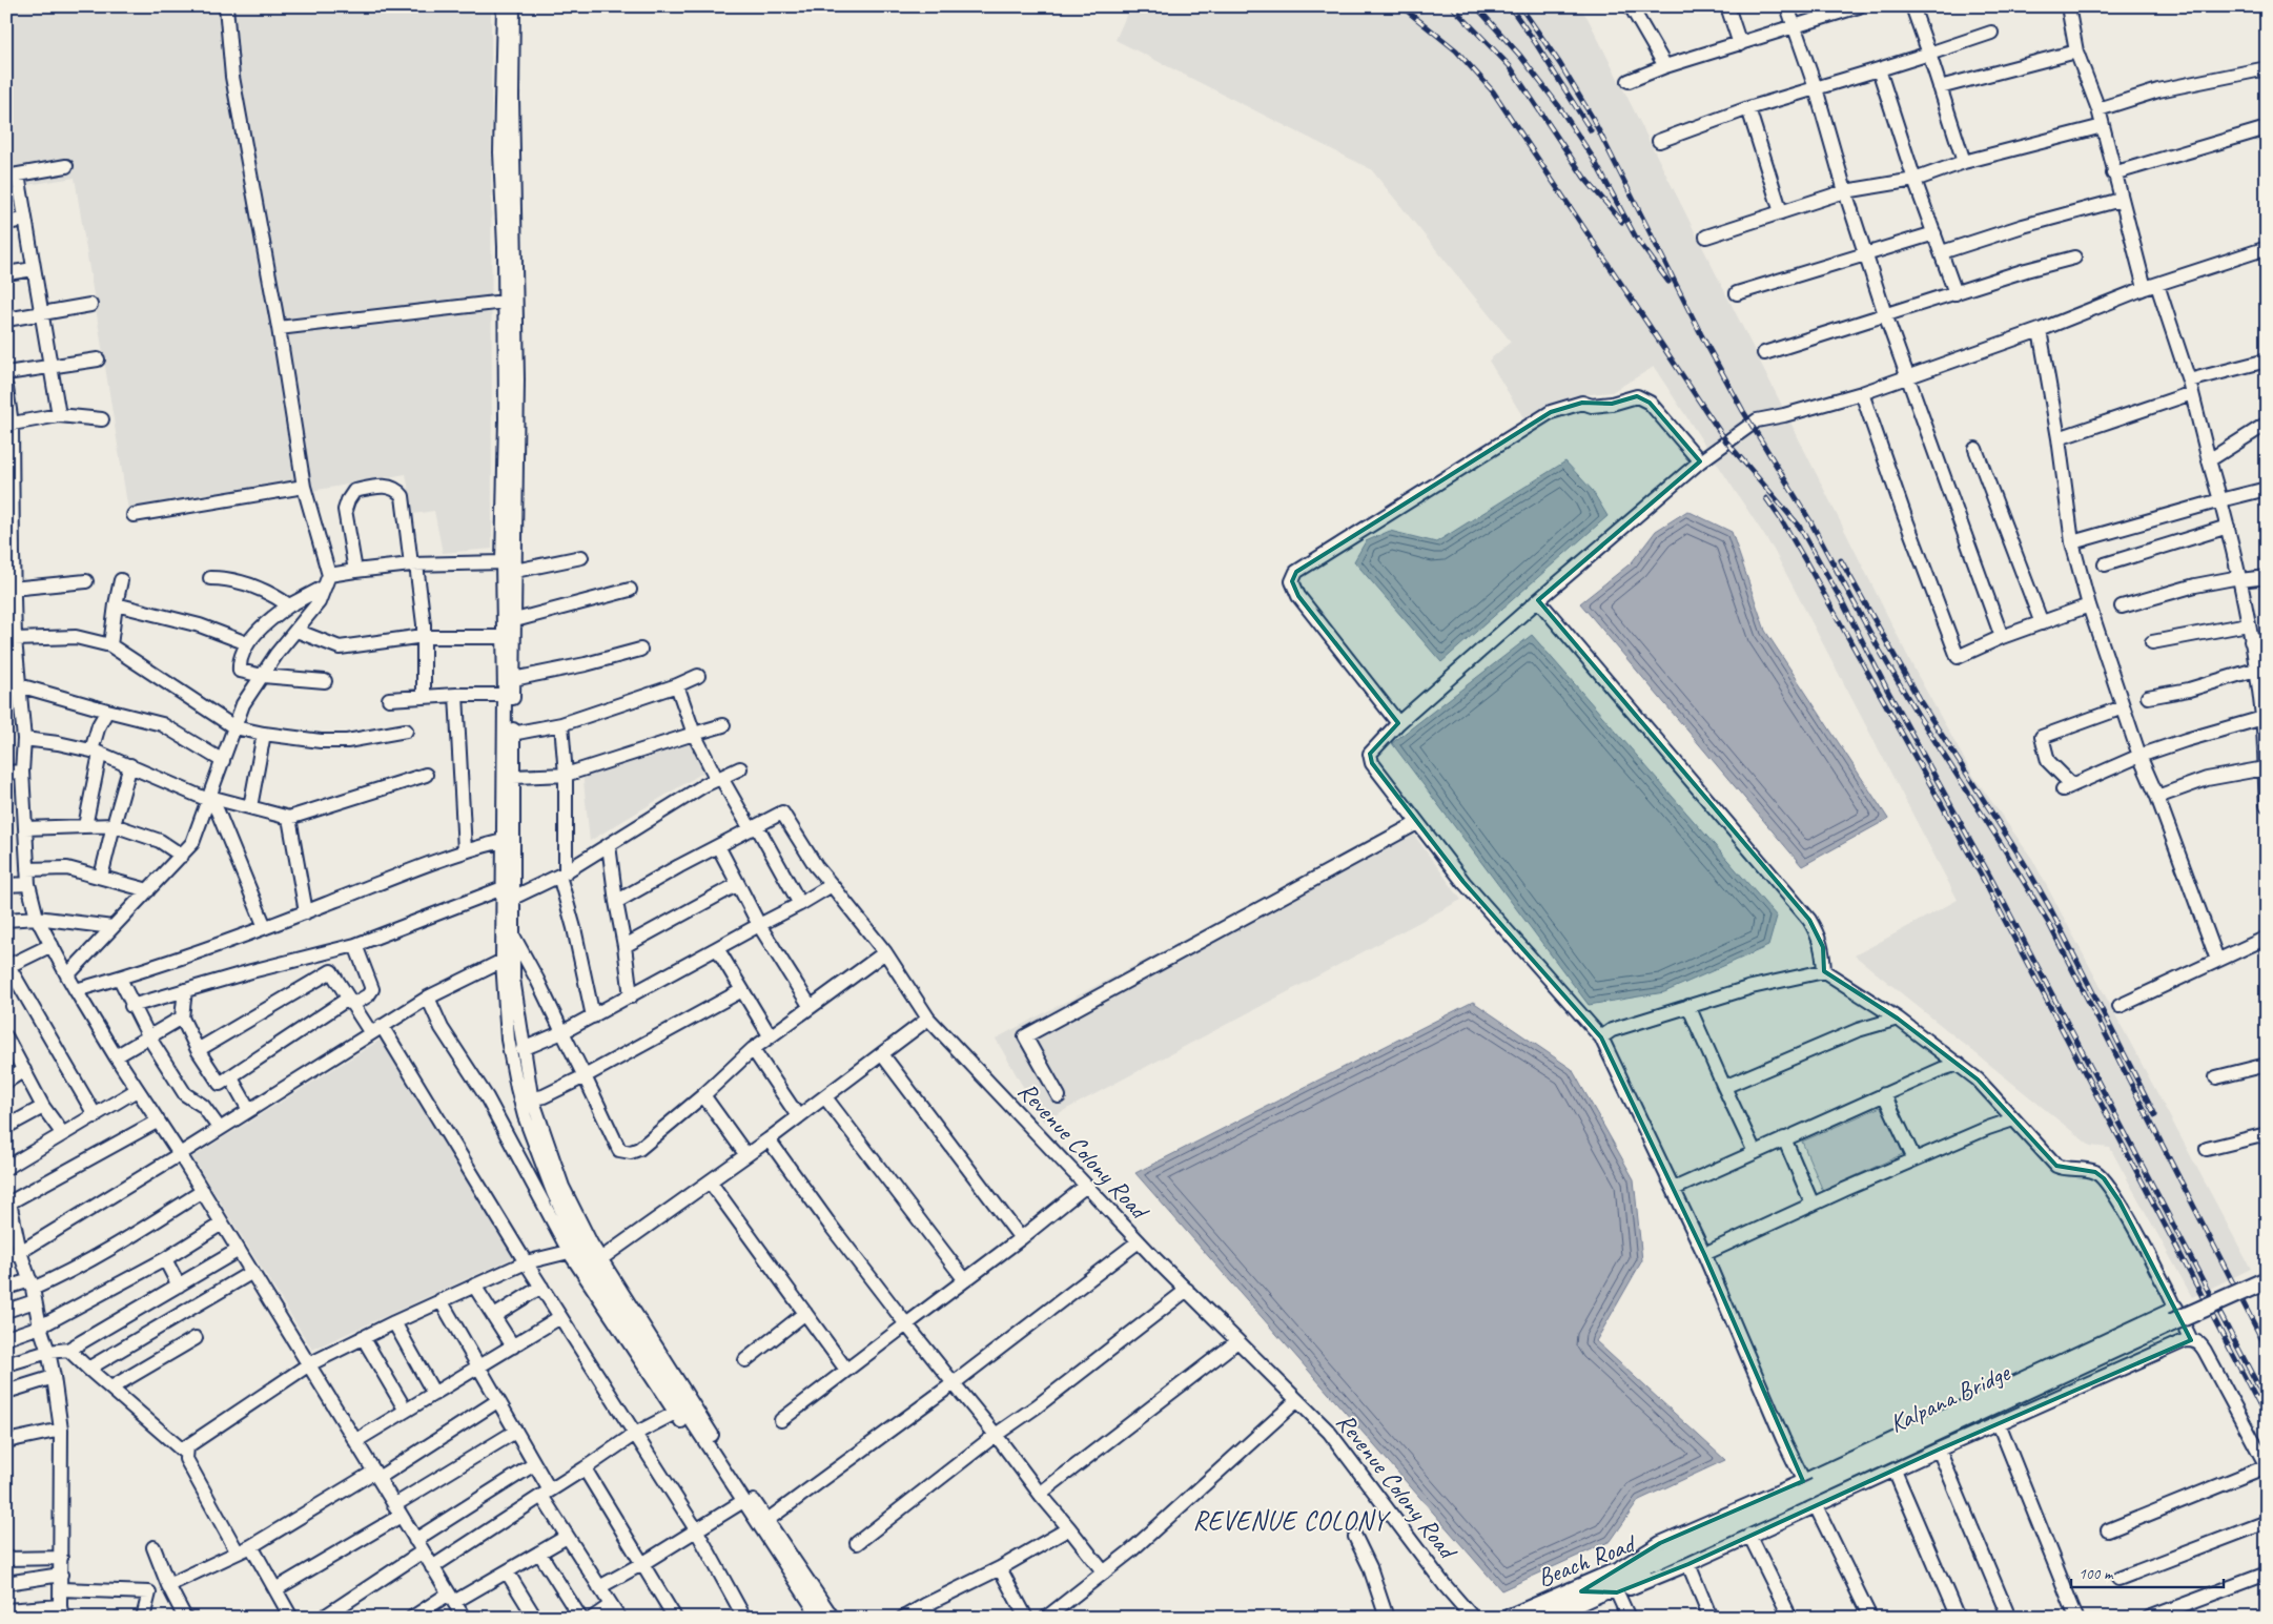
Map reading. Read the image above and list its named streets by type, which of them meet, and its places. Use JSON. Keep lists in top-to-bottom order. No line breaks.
{"streets":{"main road":["Kalpana Bridge","Beach Road"],"street":["Revenue Colony Road"]},"crossings":[["Kalpana Bridge","Beach Road"]],"districts":["REVENUE COLONY"],"scale_bar":"100 m"}
